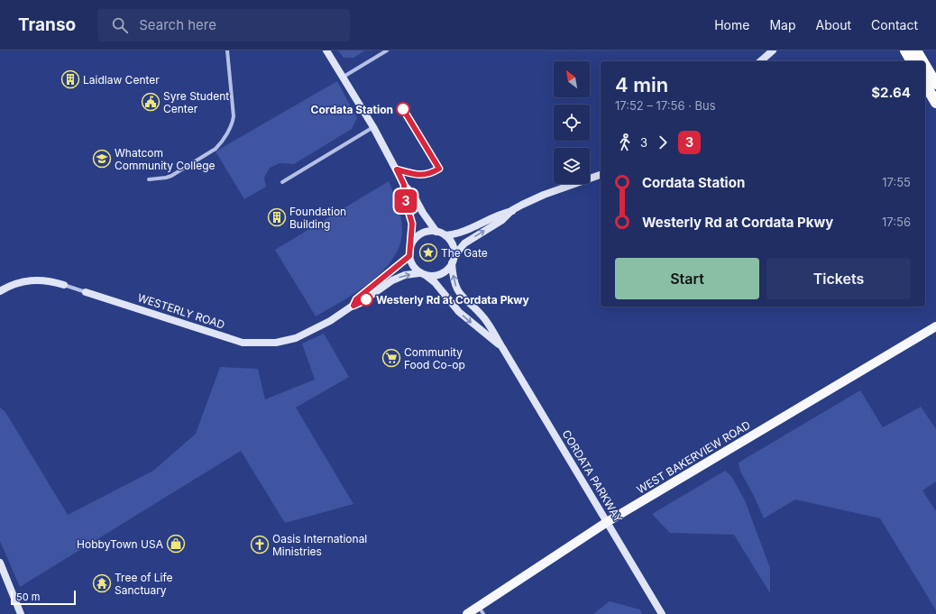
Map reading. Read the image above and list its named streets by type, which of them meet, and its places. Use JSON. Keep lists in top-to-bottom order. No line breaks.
{"streets":{"main road":["WEST BAKERVIEW ROAD"],"street":["WESTERLY ROAD","CORDATA PARKWAY"]},"crossings":[["WESTERLY ROAD","CORDATA PARKWAY"],["WEST BAKERVIEW ROAD","CORDATA PARKWAY"]],"places":{"building":["Laidlaw Center","Foundation Building"],"public building":["Syre Student Center"],"other":["Cordata Station","Westerly Rd at Cordata Pkwy"],"school or university":["Whatcom Community College"],"place":["The Gate"],"supermarket":["Community Food Co-op"],"shop":["HobbyTown USA"],"church":["Oasis International Ministries"],"temple":["Tree of Life Sanctuary"]},"lines":["bus line 3"],"scale_bar":"50 m","north":"top left","page":{"header":"Transo","search":"Search here","nav":["Home","Map","About","Contact"],"on_map":"3","heading":["4 min","17:52 – 17:56 · Bus","$2.64"],"legs":["3","3"],"list":[{"name":"Cordata Station","value":"17:55"},{"name":"Westerly Rd at Cordata Pkwy","value":"17:56"}],"buttons":["Start","Tickets"],"scale":"50 m"}}
